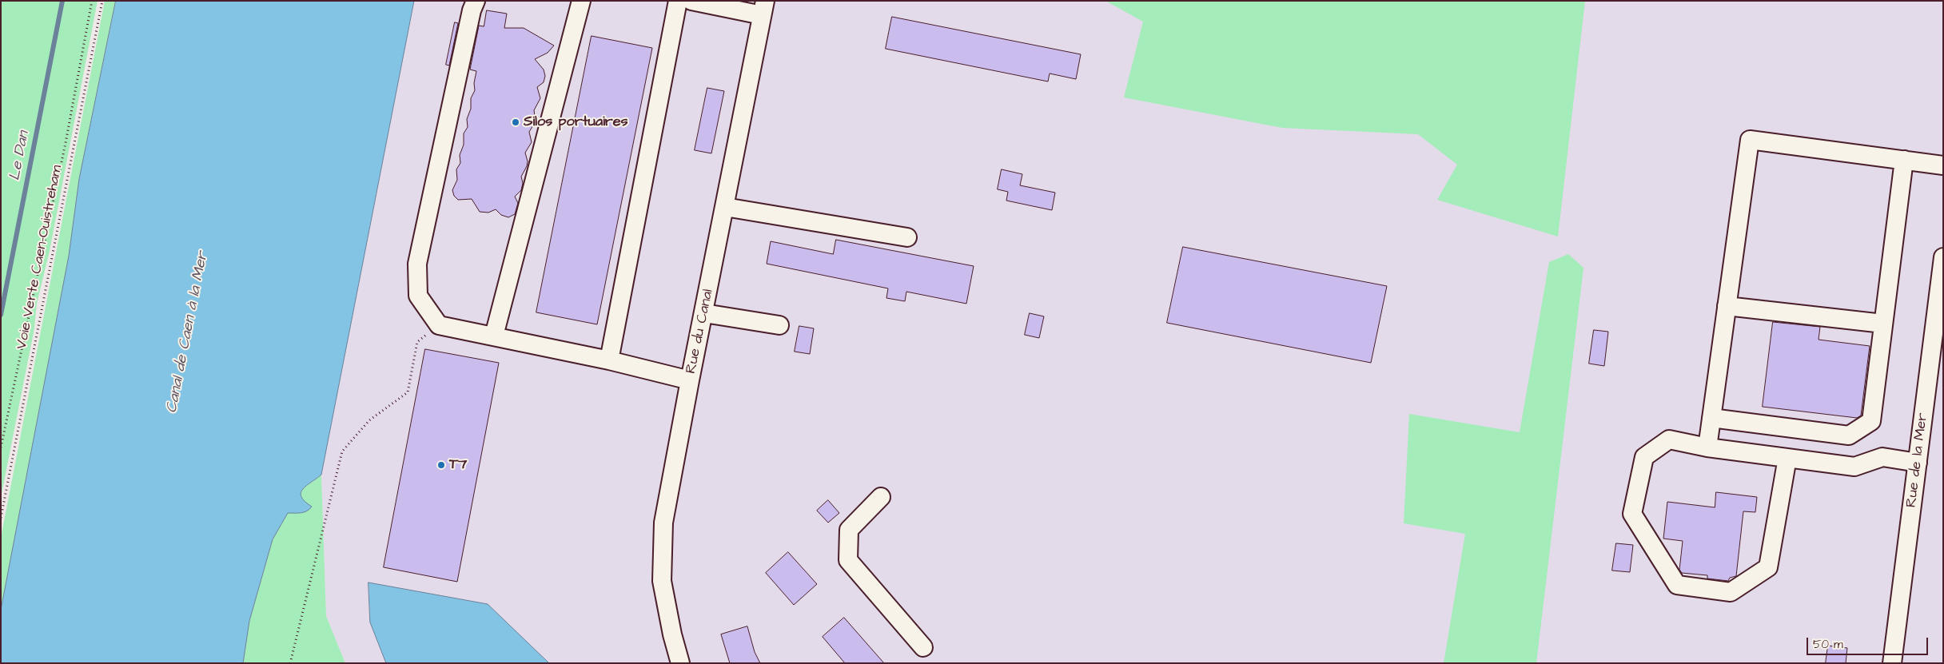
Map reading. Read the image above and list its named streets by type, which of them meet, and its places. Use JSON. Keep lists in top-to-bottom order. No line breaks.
{"streets":{"street":["Rue du Canal","Rue de la Mer"],"path":["Voie Verte Caen-Ouistreham"]},"water":["Le Dan","Canal de Caen à la Mer"],"places":["Silos portuaires","T7"],"scale_bar":"50 m"}
